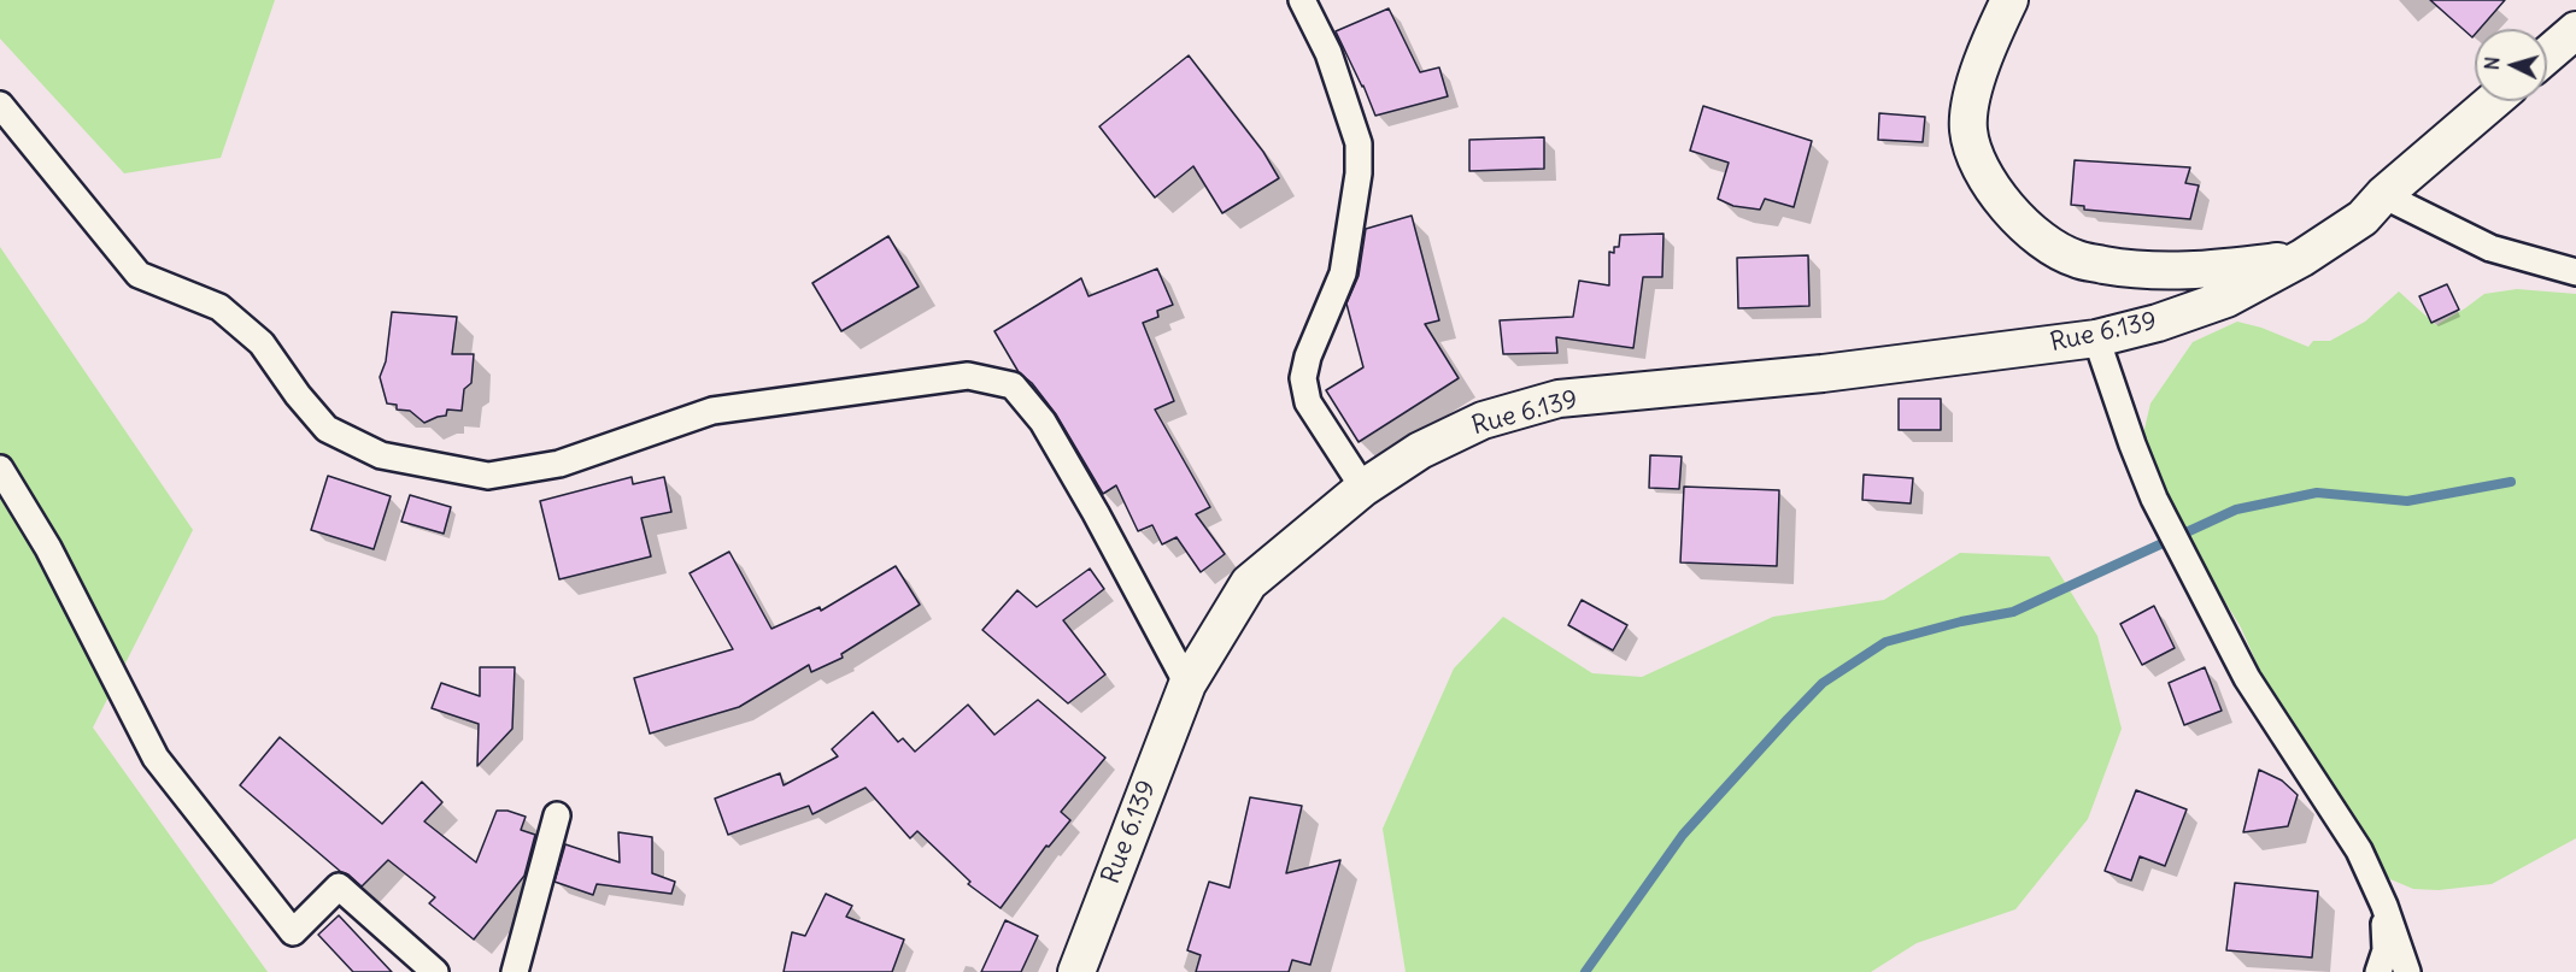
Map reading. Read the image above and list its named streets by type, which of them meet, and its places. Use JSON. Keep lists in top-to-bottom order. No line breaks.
{"streets":{"street":["Rue 6.139"]},"north":"left"}
